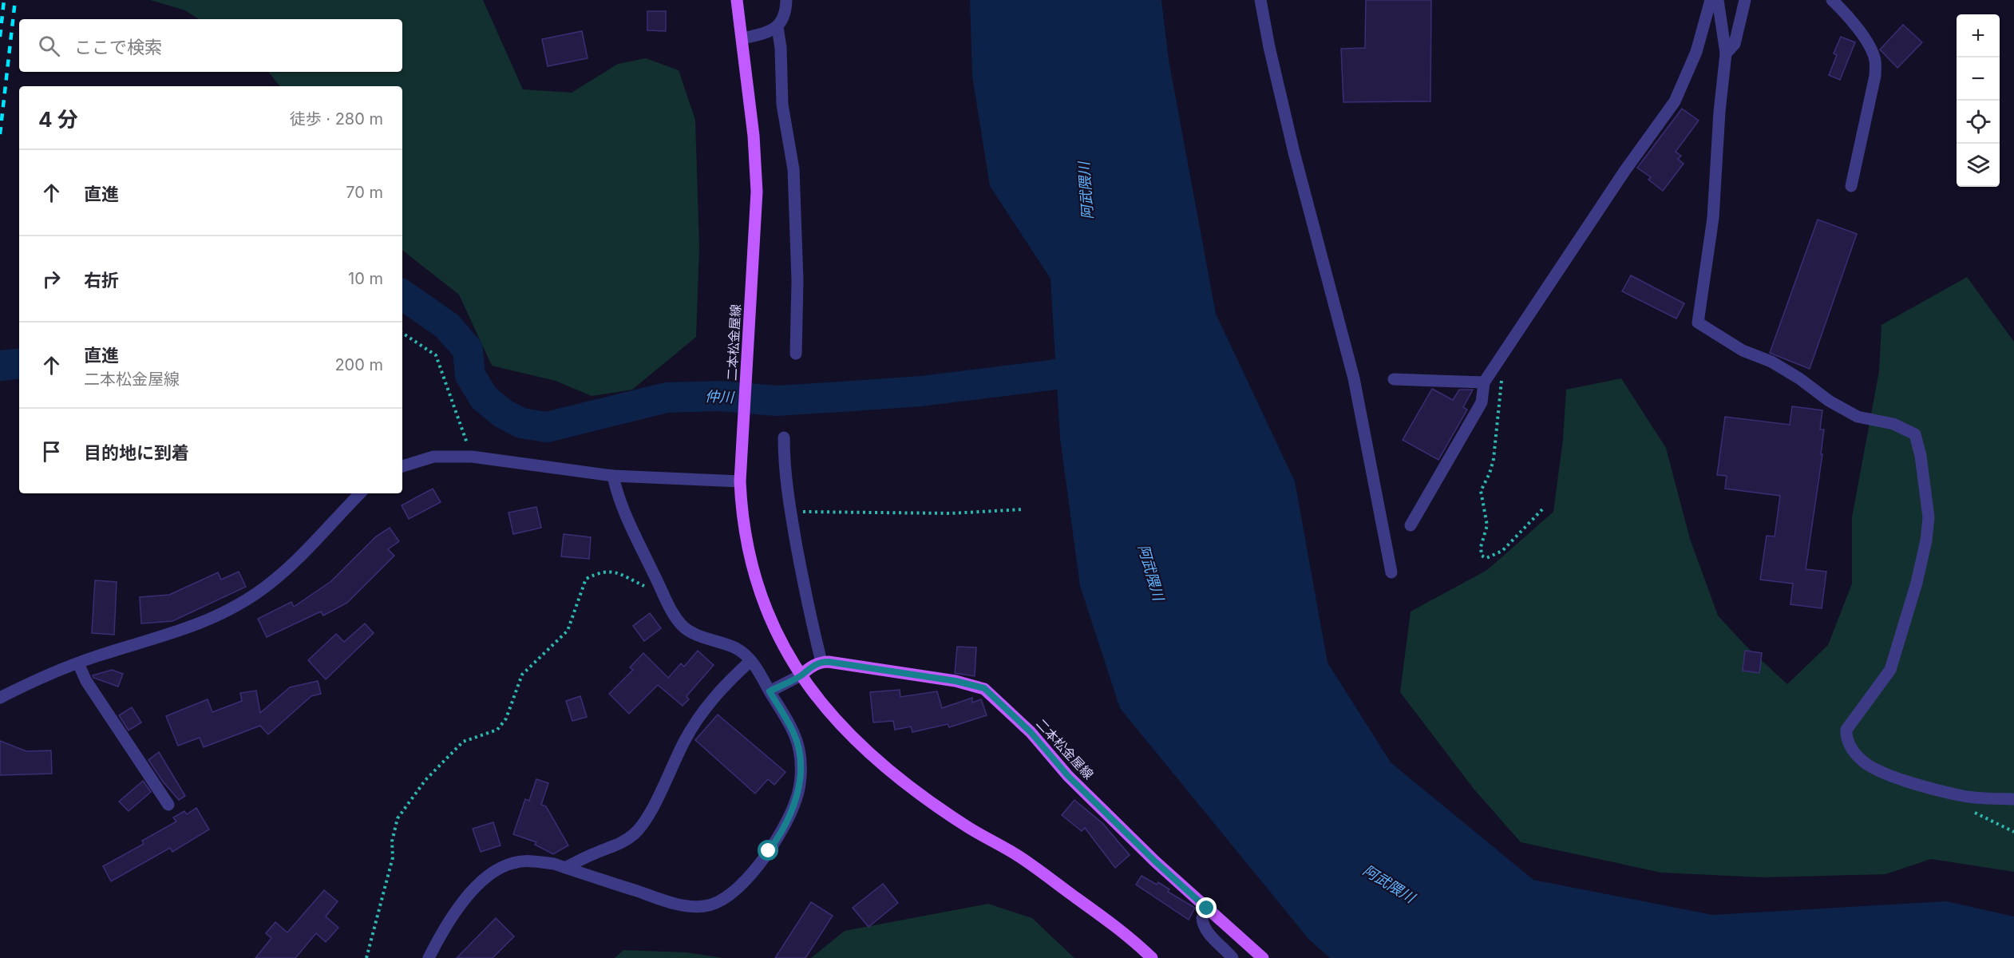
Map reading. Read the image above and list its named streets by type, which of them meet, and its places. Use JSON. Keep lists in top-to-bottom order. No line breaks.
{"streets":{"main road":["二本松金屋線"]},"water":["阿武隈川","仲川"],"page":{"map_buttons":["+","−"],"search":"ここで検索","heading":["4 分","徒歩 · 280 m"],"list":[["直進","70 m"],["右折","10 m"],["直進","二本松金屋線","200 m"],"目的地に到着"]}}
